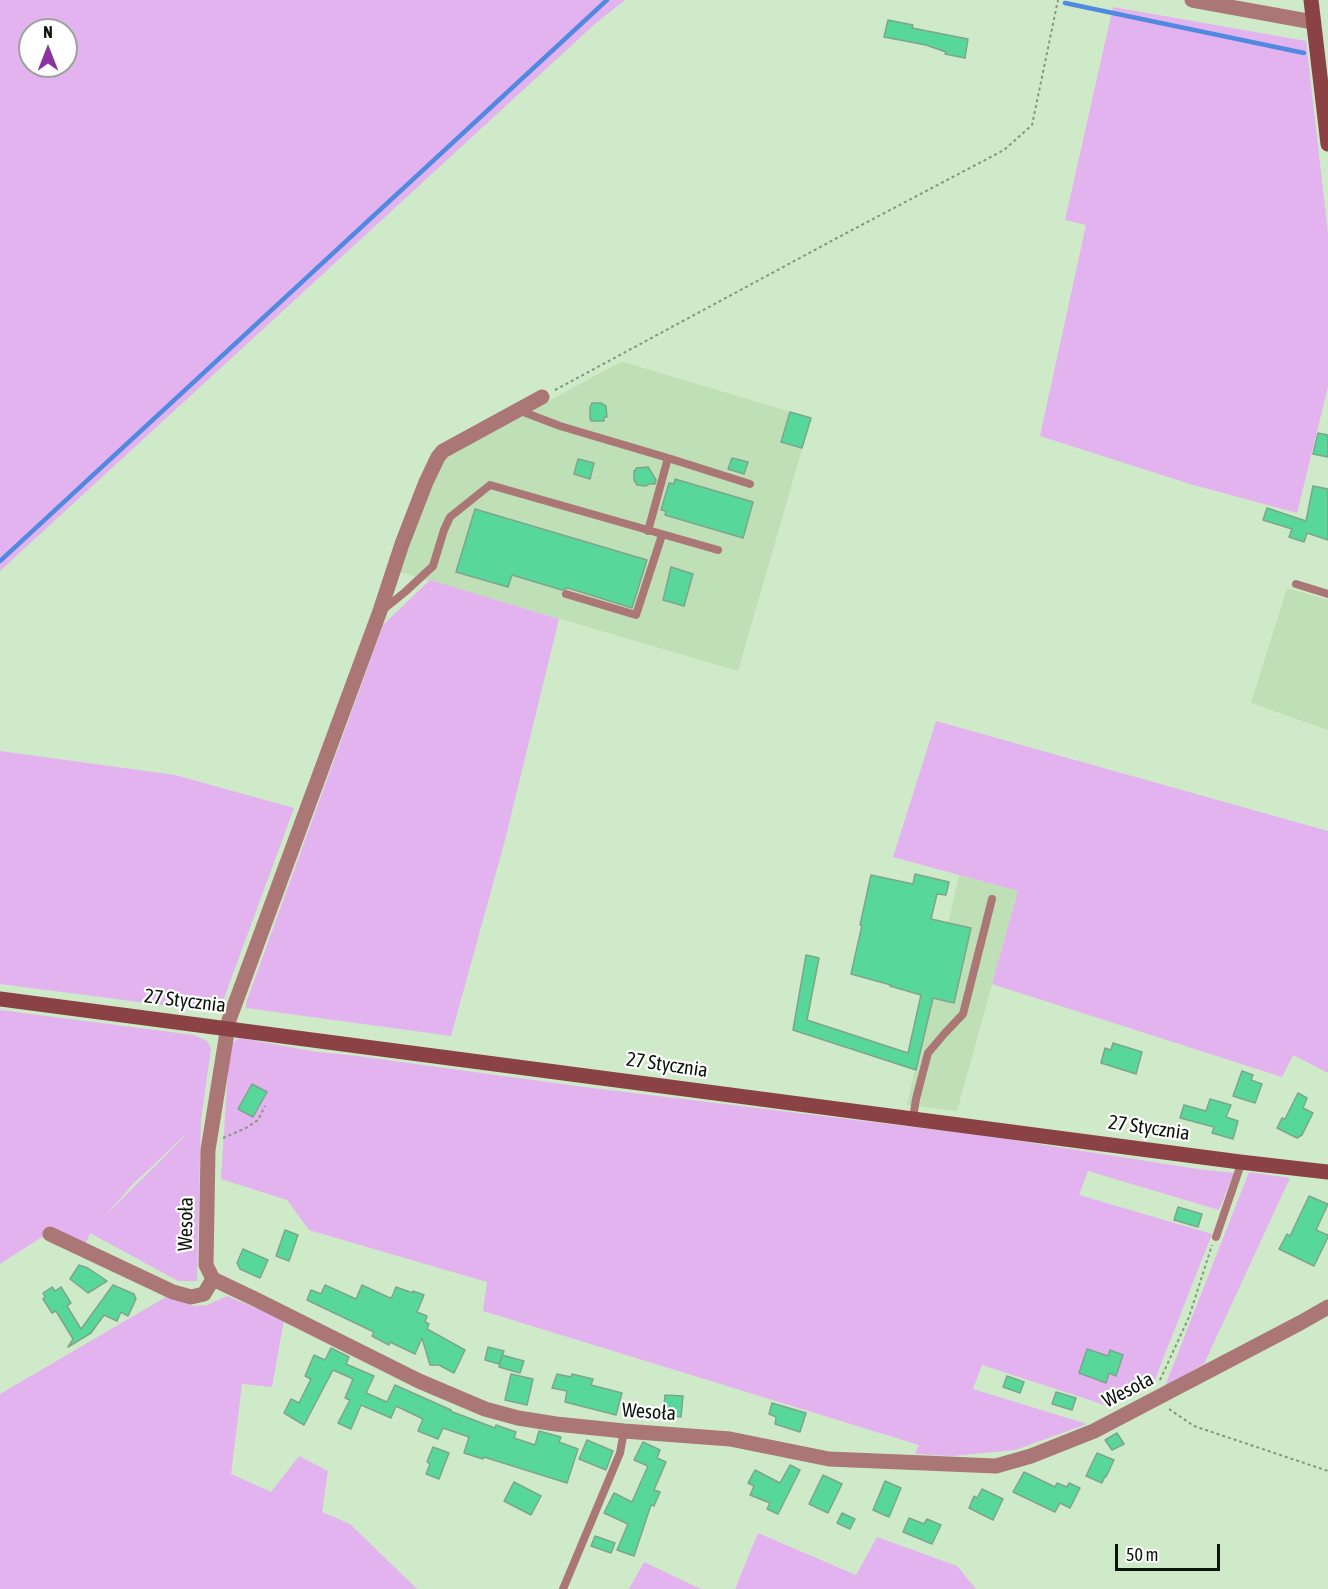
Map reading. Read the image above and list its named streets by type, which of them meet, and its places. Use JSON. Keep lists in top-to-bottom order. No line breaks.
{"streets":{"street":["27 Stycznia","Wesoła"]},"crossings":[["27 Stycznia","Wesoła"]],"scale_bar":"50 m","north":"top"}
